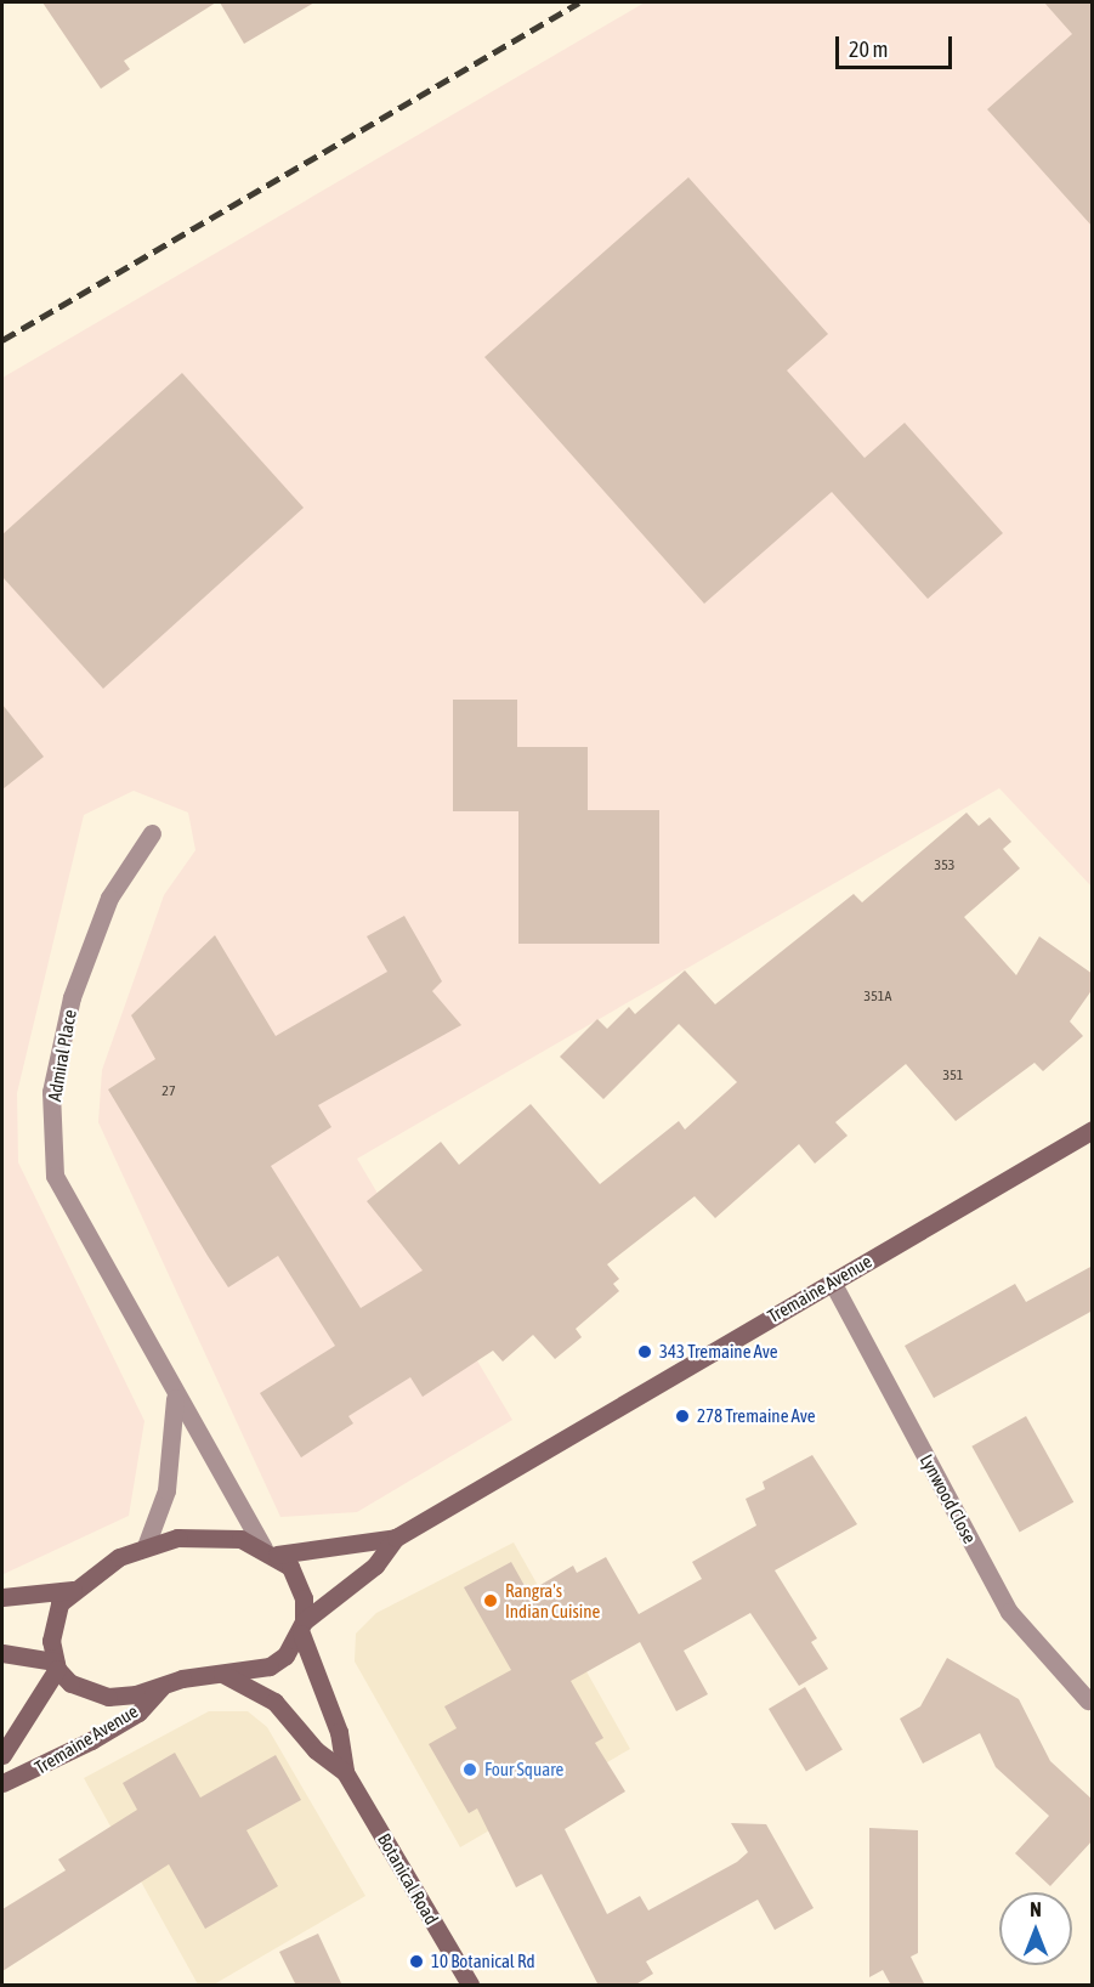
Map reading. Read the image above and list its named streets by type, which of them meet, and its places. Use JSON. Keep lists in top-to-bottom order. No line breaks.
{"streets":{"main road":["Tremaine Avenue","Botanical Road"],"street":["Admiral Place","Lynwood Close"]},"crossings":[["Admiral Place","Tremaine Avenue"],["Admiral Place","Botanical Road"],["Tremaine Avenue","Lynwood Close"],["Tremaine Avenue","Botanical Road"]],"places":["343 Tremaine Ave","278 Tremaine Ave","Rangra's Indian Cuisine","Four Square","10 Botanical Rd"],"house_numbers":["353","351A","351","27"],"scale_bar":"20 m","north":"top"}
